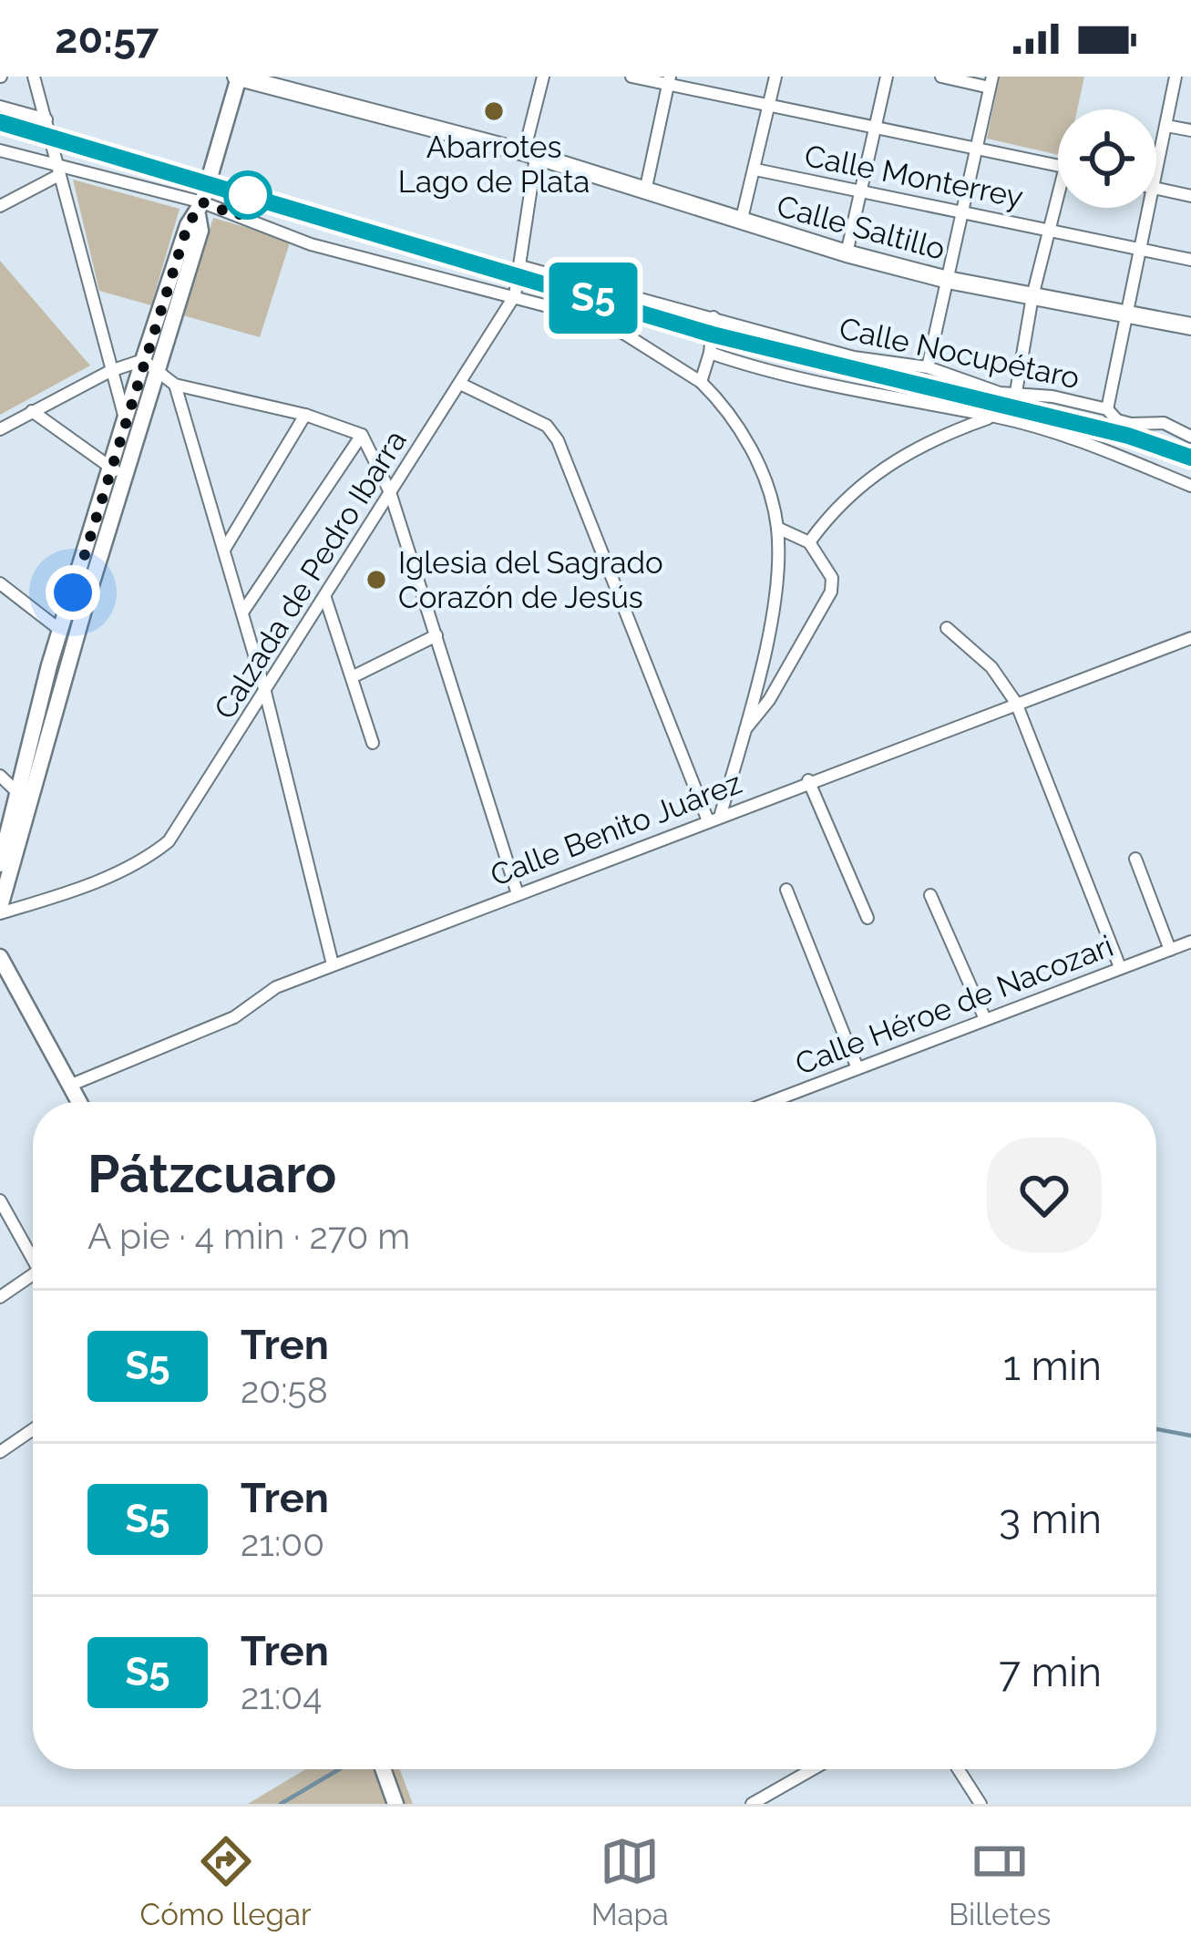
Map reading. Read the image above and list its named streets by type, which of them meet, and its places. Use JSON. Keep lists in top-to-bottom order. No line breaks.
{"streets":{"main road":["Calle Saltillo"],"street":["Calle Monterrey","Calle Nocupétaro","Calzada de Pedro Ibarra","Calle Benito Juárez","Calle Héroe de Nacozari"]},"crossings":[["Calle Saltillo","Calzada de Pedro Ibarra"],["Calle Nocupétaro","Calzada de Pedro Ibarra"]],"places":["Abarrotes Lago de Plata","Iglesia del Sagrado Corazón de Jesús"],"page":{"status":"20:57","on_map":"S5","heading":["Pátzcuaro","A pie · 4 min · 270 m"],"list":[{"mark":"S5","name":"Tren","note":"20:58","value":"1 min"},{"mark":"S5","name":"Tren","note":"21:00","value":"3 min"},{"mark":"S5","name":"Tren","note":"21:04","value":"7 min"}],"tabs":["Cómo llegar","Mapa","Billetes"]}}
